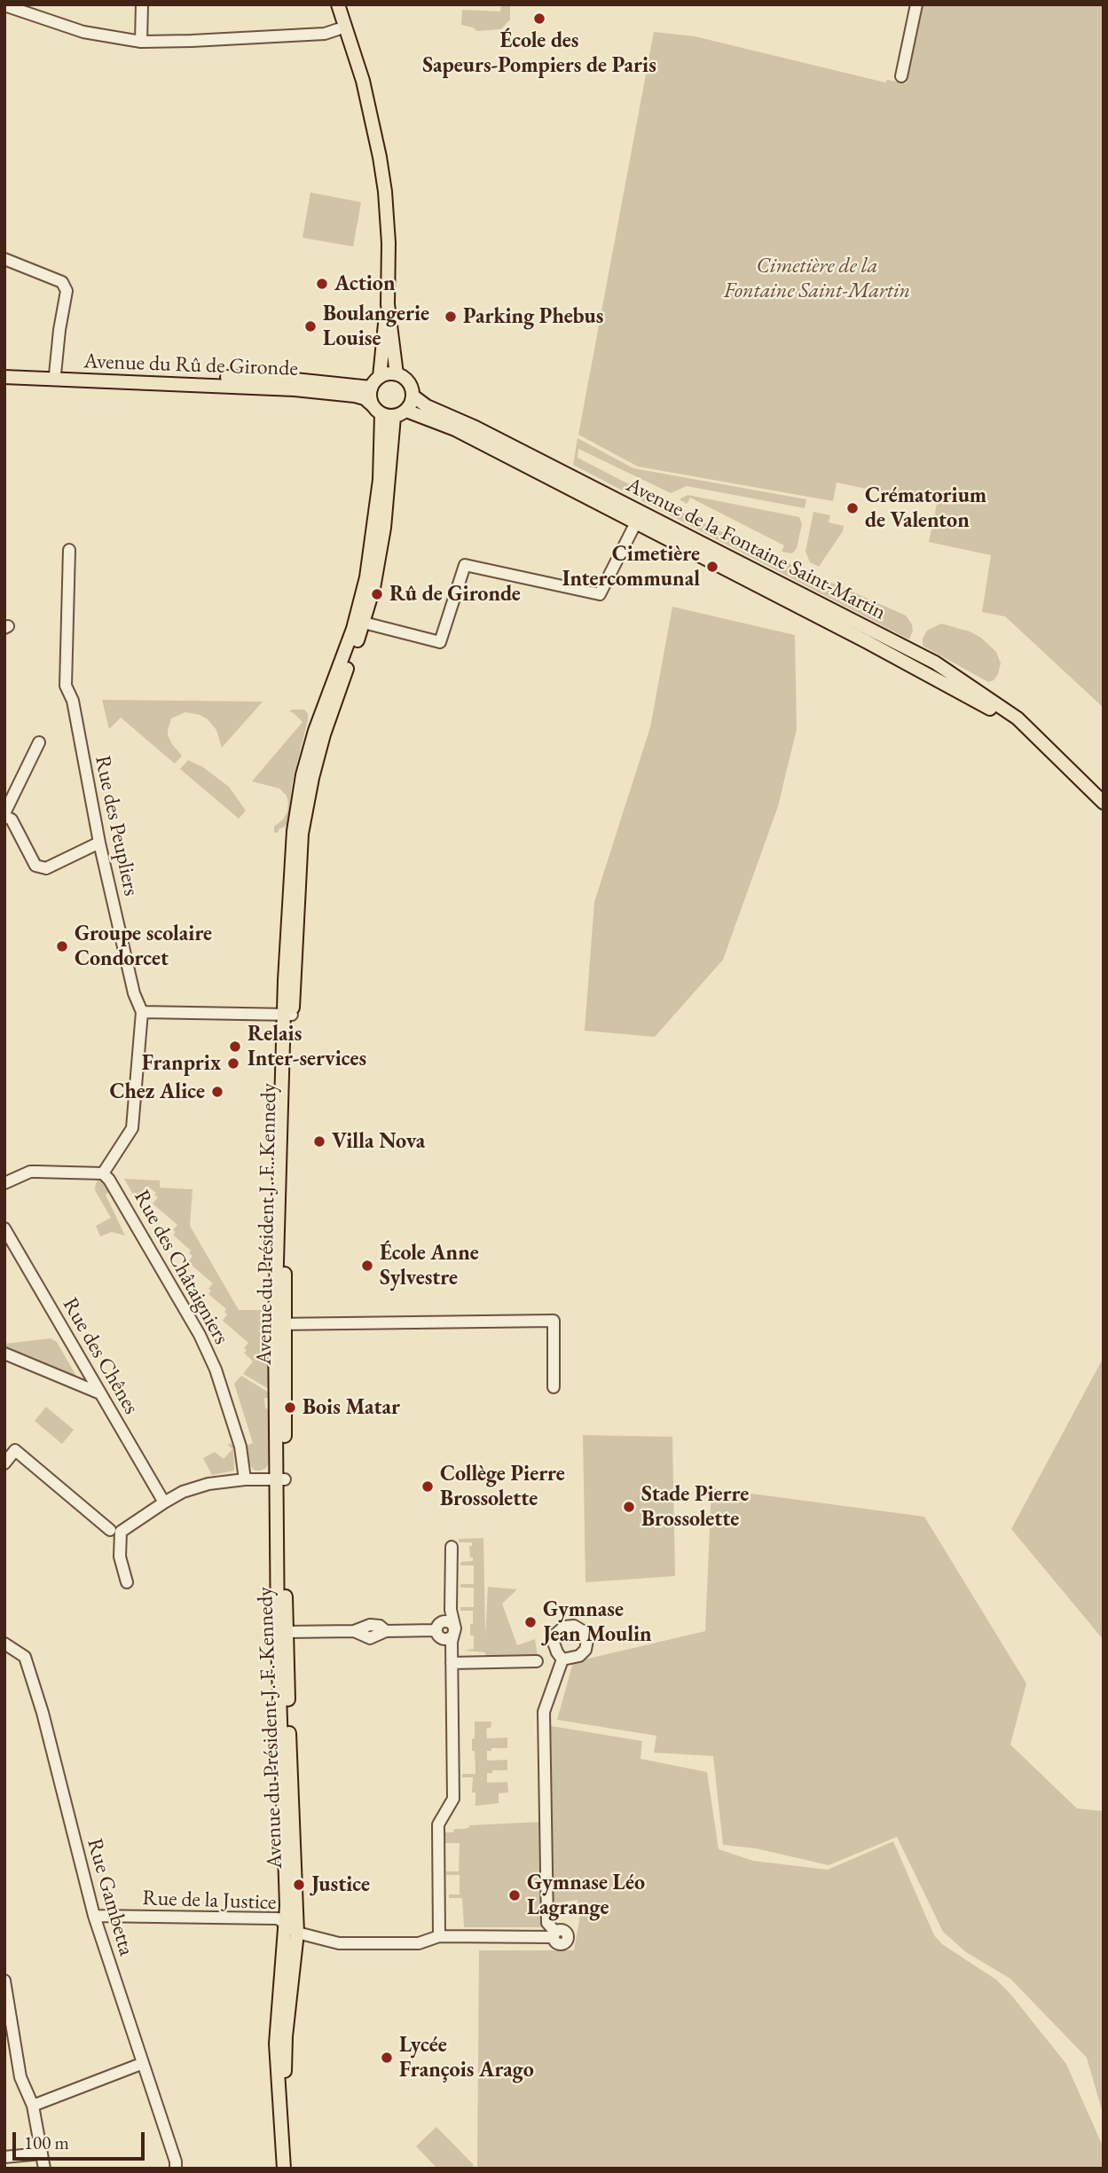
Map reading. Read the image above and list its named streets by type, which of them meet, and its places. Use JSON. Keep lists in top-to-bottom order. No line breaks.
{"streets":{"main road":["Avenue du Rû de Gironde","Avenue de la Fontaine Saint-Martin","Avenue du Président J. F. Kennedy"],"street":["Rue des Peupliers","Rue des Châtaigniers","Rue des Chênes","Rue Gambetta","Rue de la Justice"]},"crossings":[["Avenue du Rû de Gironde","Avenue de la Fontaine Saint-Martin"],["Avenue du Rû de Gironde","Avenue du Président J. F. Kennedy"],["Avenue de la Fontaine Saint-Martin","Avenue du Président J. F. Kennedy"],["Rue des Peupliers","Rue des Châtaigniers"],["Avenue du Président J. F. Kennedy","Rue de la Justice"],["Rue Gambetta","Rue de la Justice"]],"parks":["Cimetière de la Fontaine Saint-Martin"],"places":["École des Sapeurs-Pompiers de Paris","Action","Parking Phebus","Boulangerie Louise","Crématorium de Valenton","Cimetière Intercommunal","Rû de Gironde","Groupe scolaire Condorcet","Relais Inter-services","Franprix","Chez Alice","Villa Nova","École Anne Sylvestre","Bois Matar","Collège Pierre Brossolette","Stade Pierre Brossolette","Gymnase Jean Moulin","Justice","Gymnase Léo Lagrange","Lycée François Arago"],"scale_bar":"100 m"}
